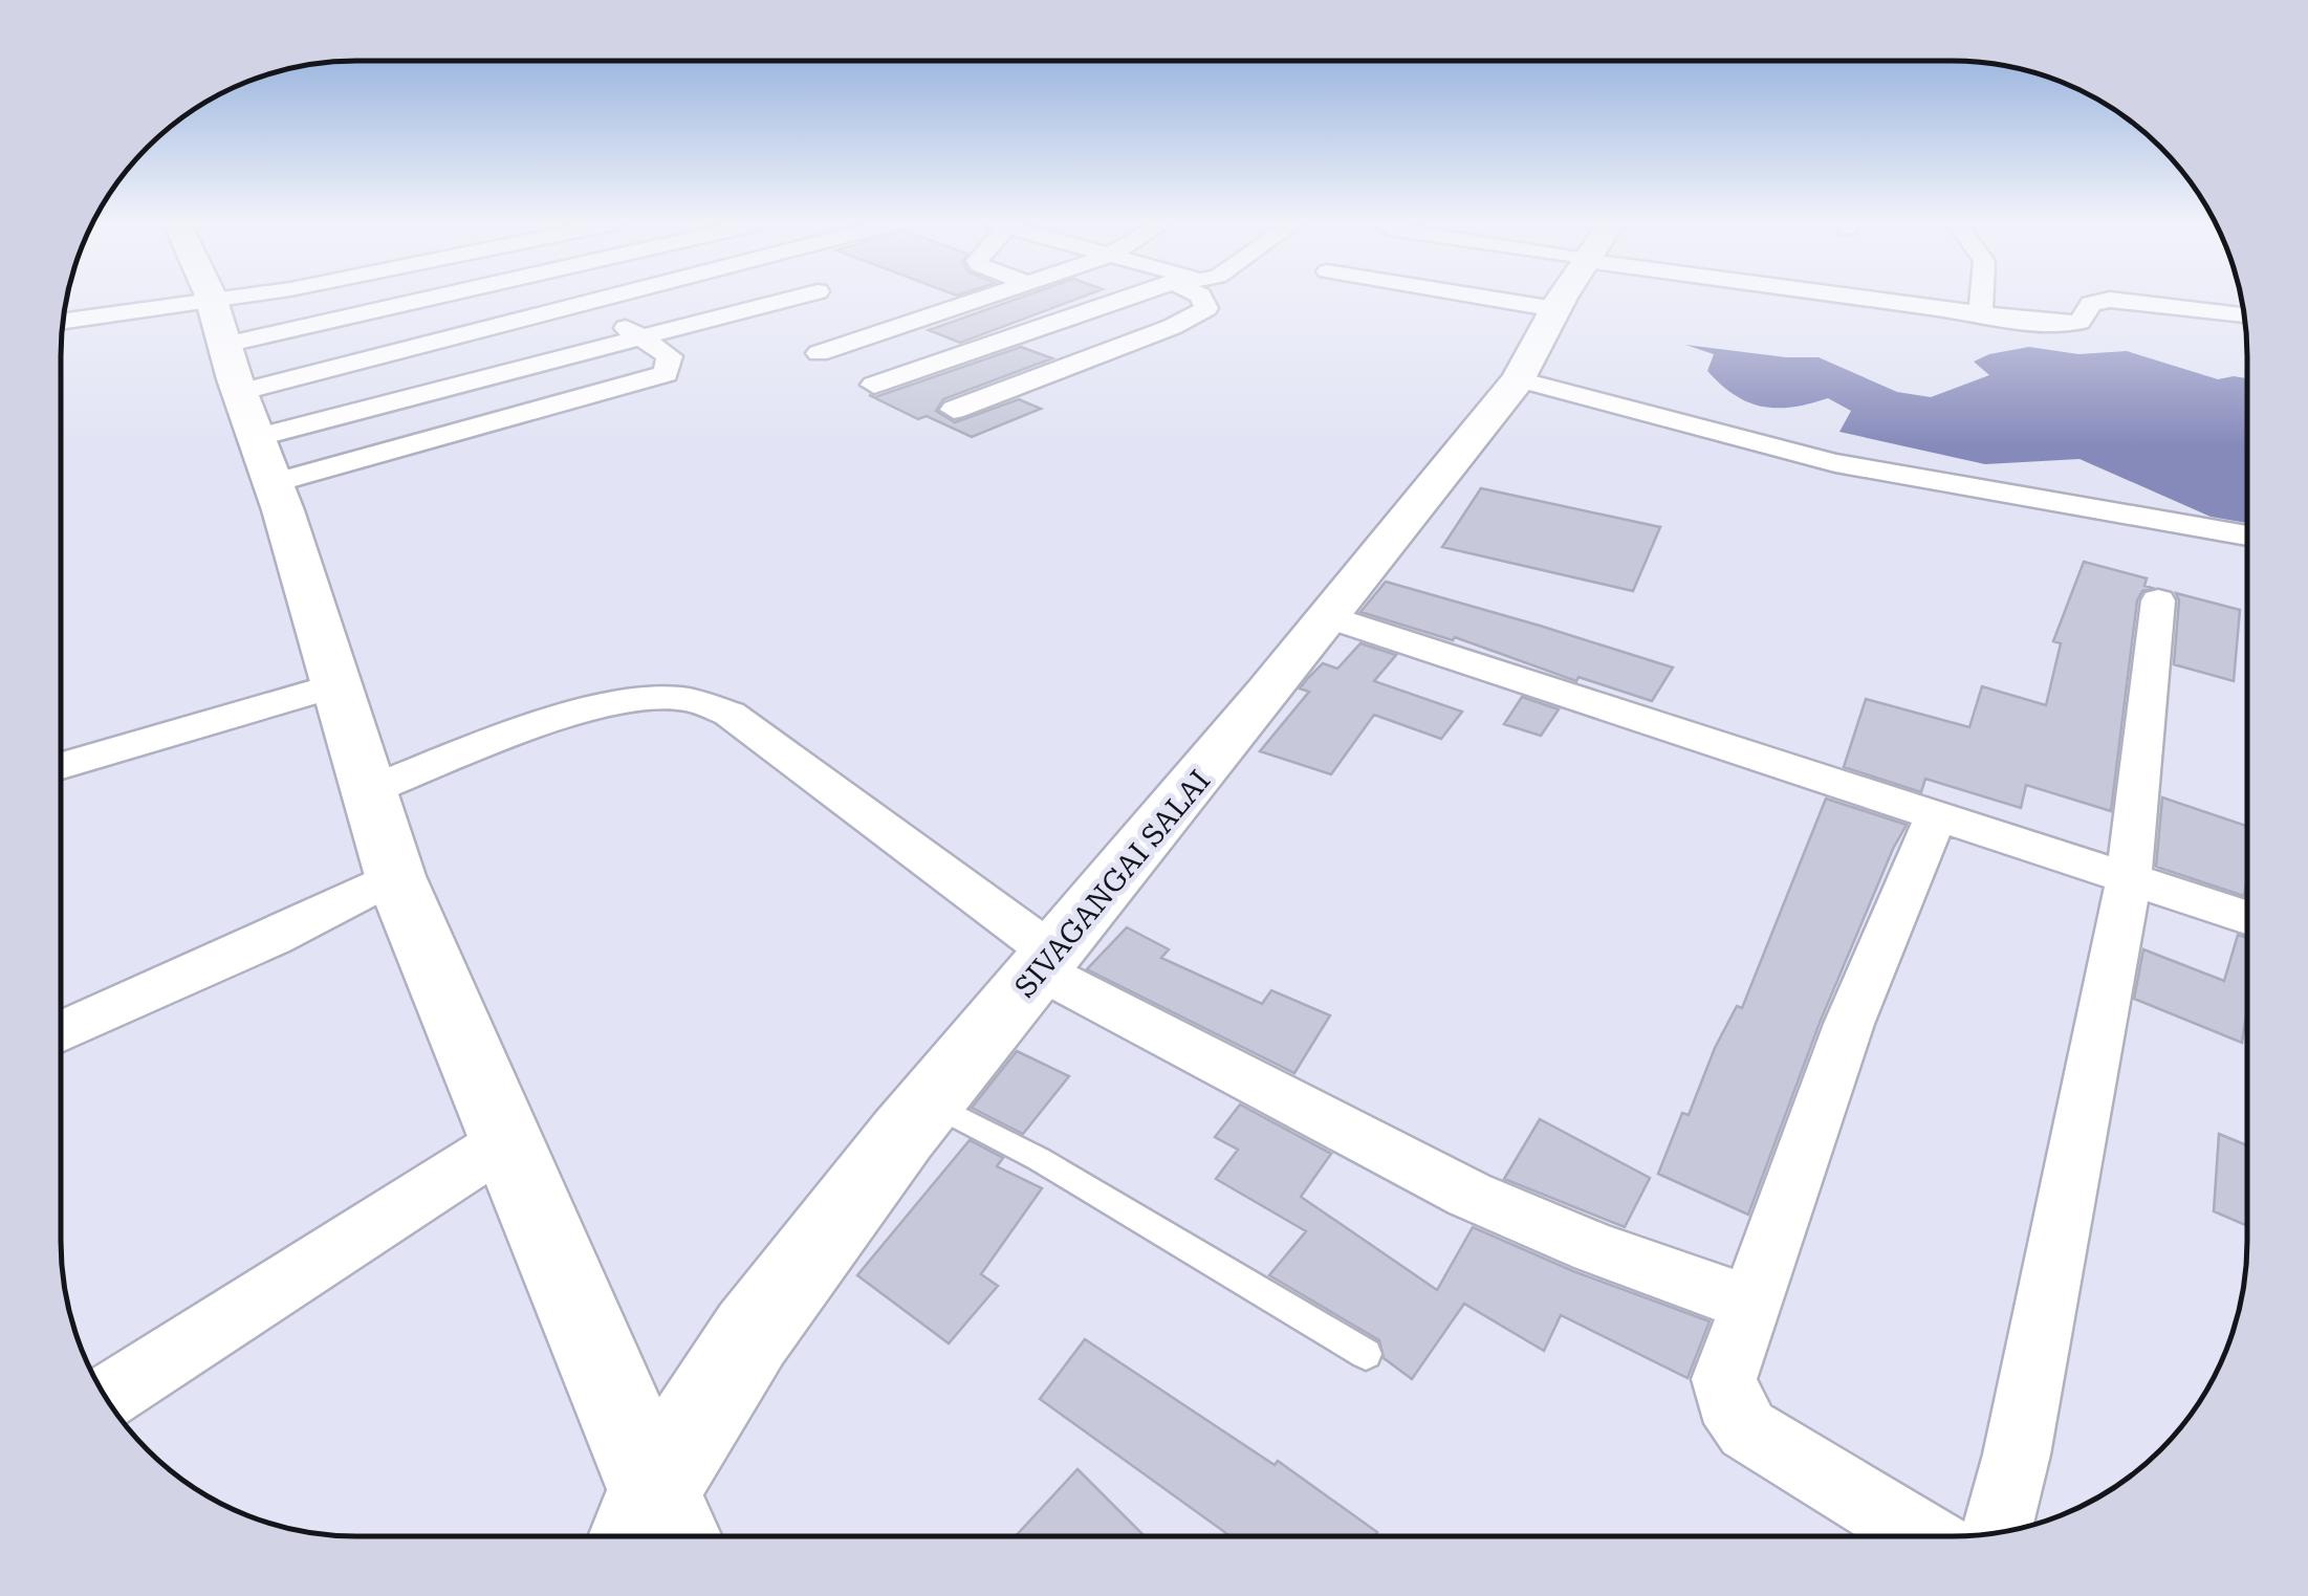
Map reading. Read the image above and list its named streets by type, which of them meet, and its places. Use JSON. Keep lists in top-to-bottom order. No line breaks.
{"streets":{"main road":["SIVAGANGAI SALAI"]}}
